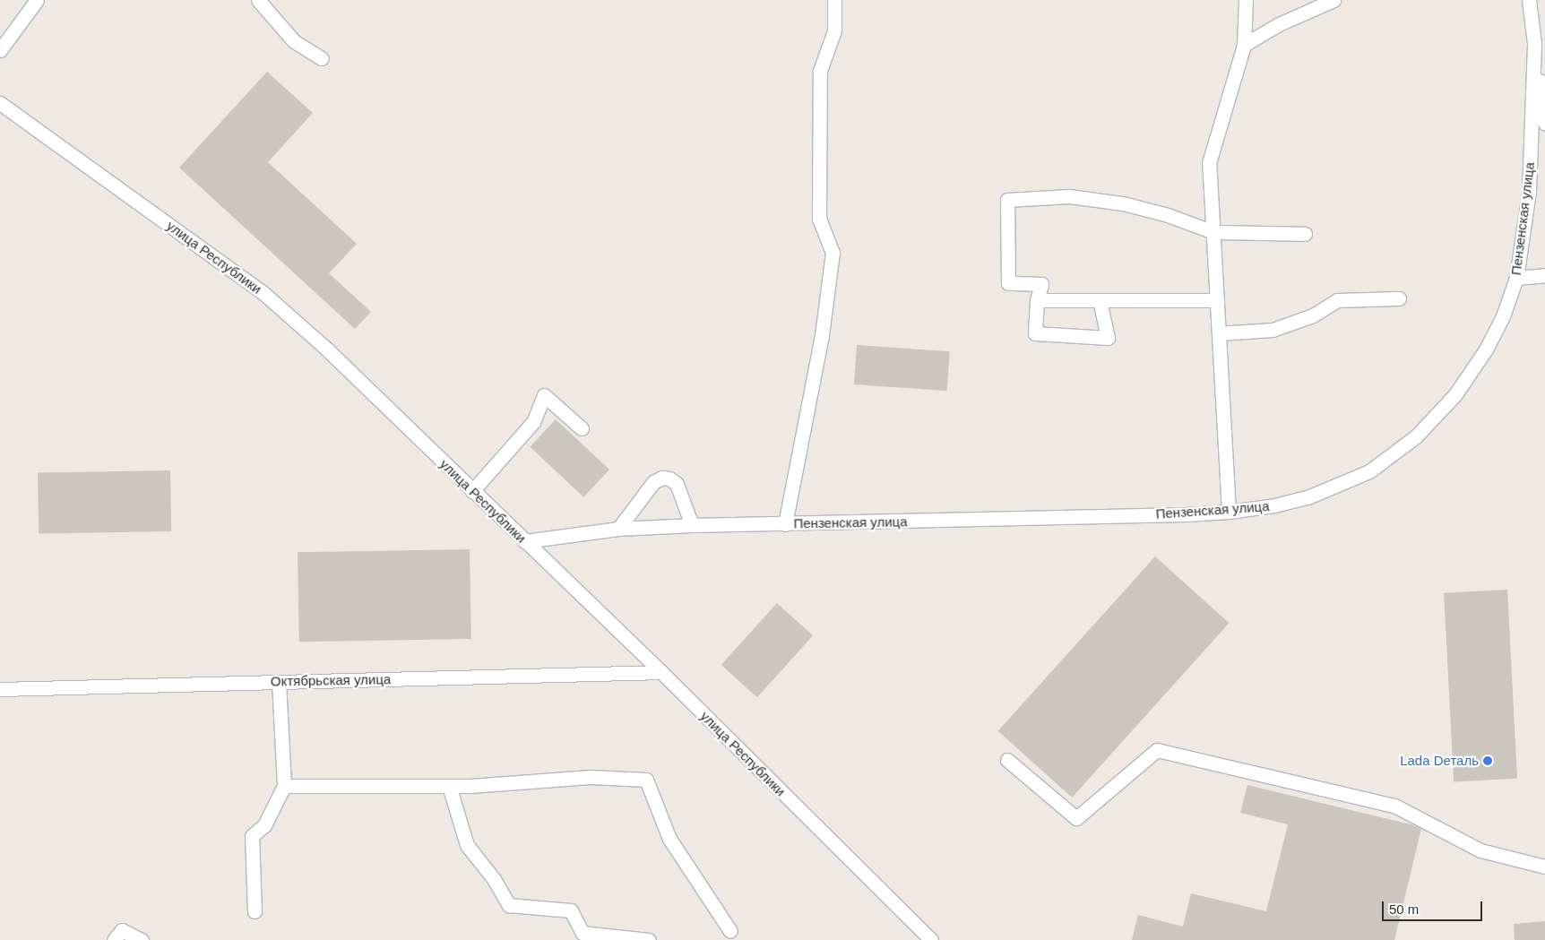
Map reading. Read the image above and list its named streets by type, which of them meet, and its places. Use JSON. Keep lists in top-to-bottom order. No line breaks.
{"streets":{"street":["Пензенская улица","улица Республики","Октябрьская улица"]},"crossings":[["Пензенская улица","улица Республики"],["улица Республики","Октябрьская улица"]],"places":["Lada Dеталь"],"scale_bar":"50 m"}
